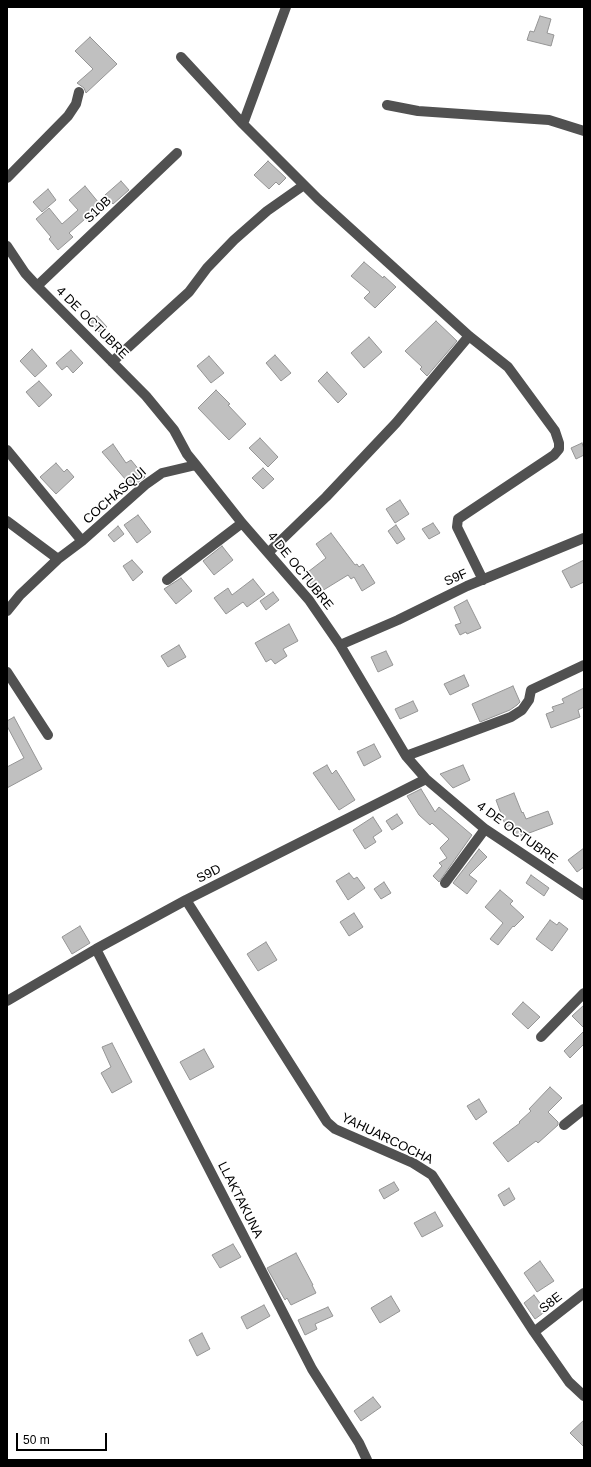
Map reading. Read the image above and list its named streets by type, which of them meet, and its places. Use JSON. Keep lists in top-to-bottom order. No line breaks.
{"streets":{"street":["S10B","4 DE OCTUBRE","COCHASQUI","S9F","S9D","YAHUARCOCHA","LLAKTAKUNA","S8E"]},"crossings":[["S10B","4 DE OCTUBRE"],["4 DE OCTUBRE","COCHASQUI"],["4 DE OCTUBRE","S9F"],["4 DE OCTUBRE","S9D"],["S9D","YAHUARCOCHA"],["S9D","LLAKTAKUNA"],["YAHUARCOCHA","S8E"]],"scale_bar":"50 m"}
